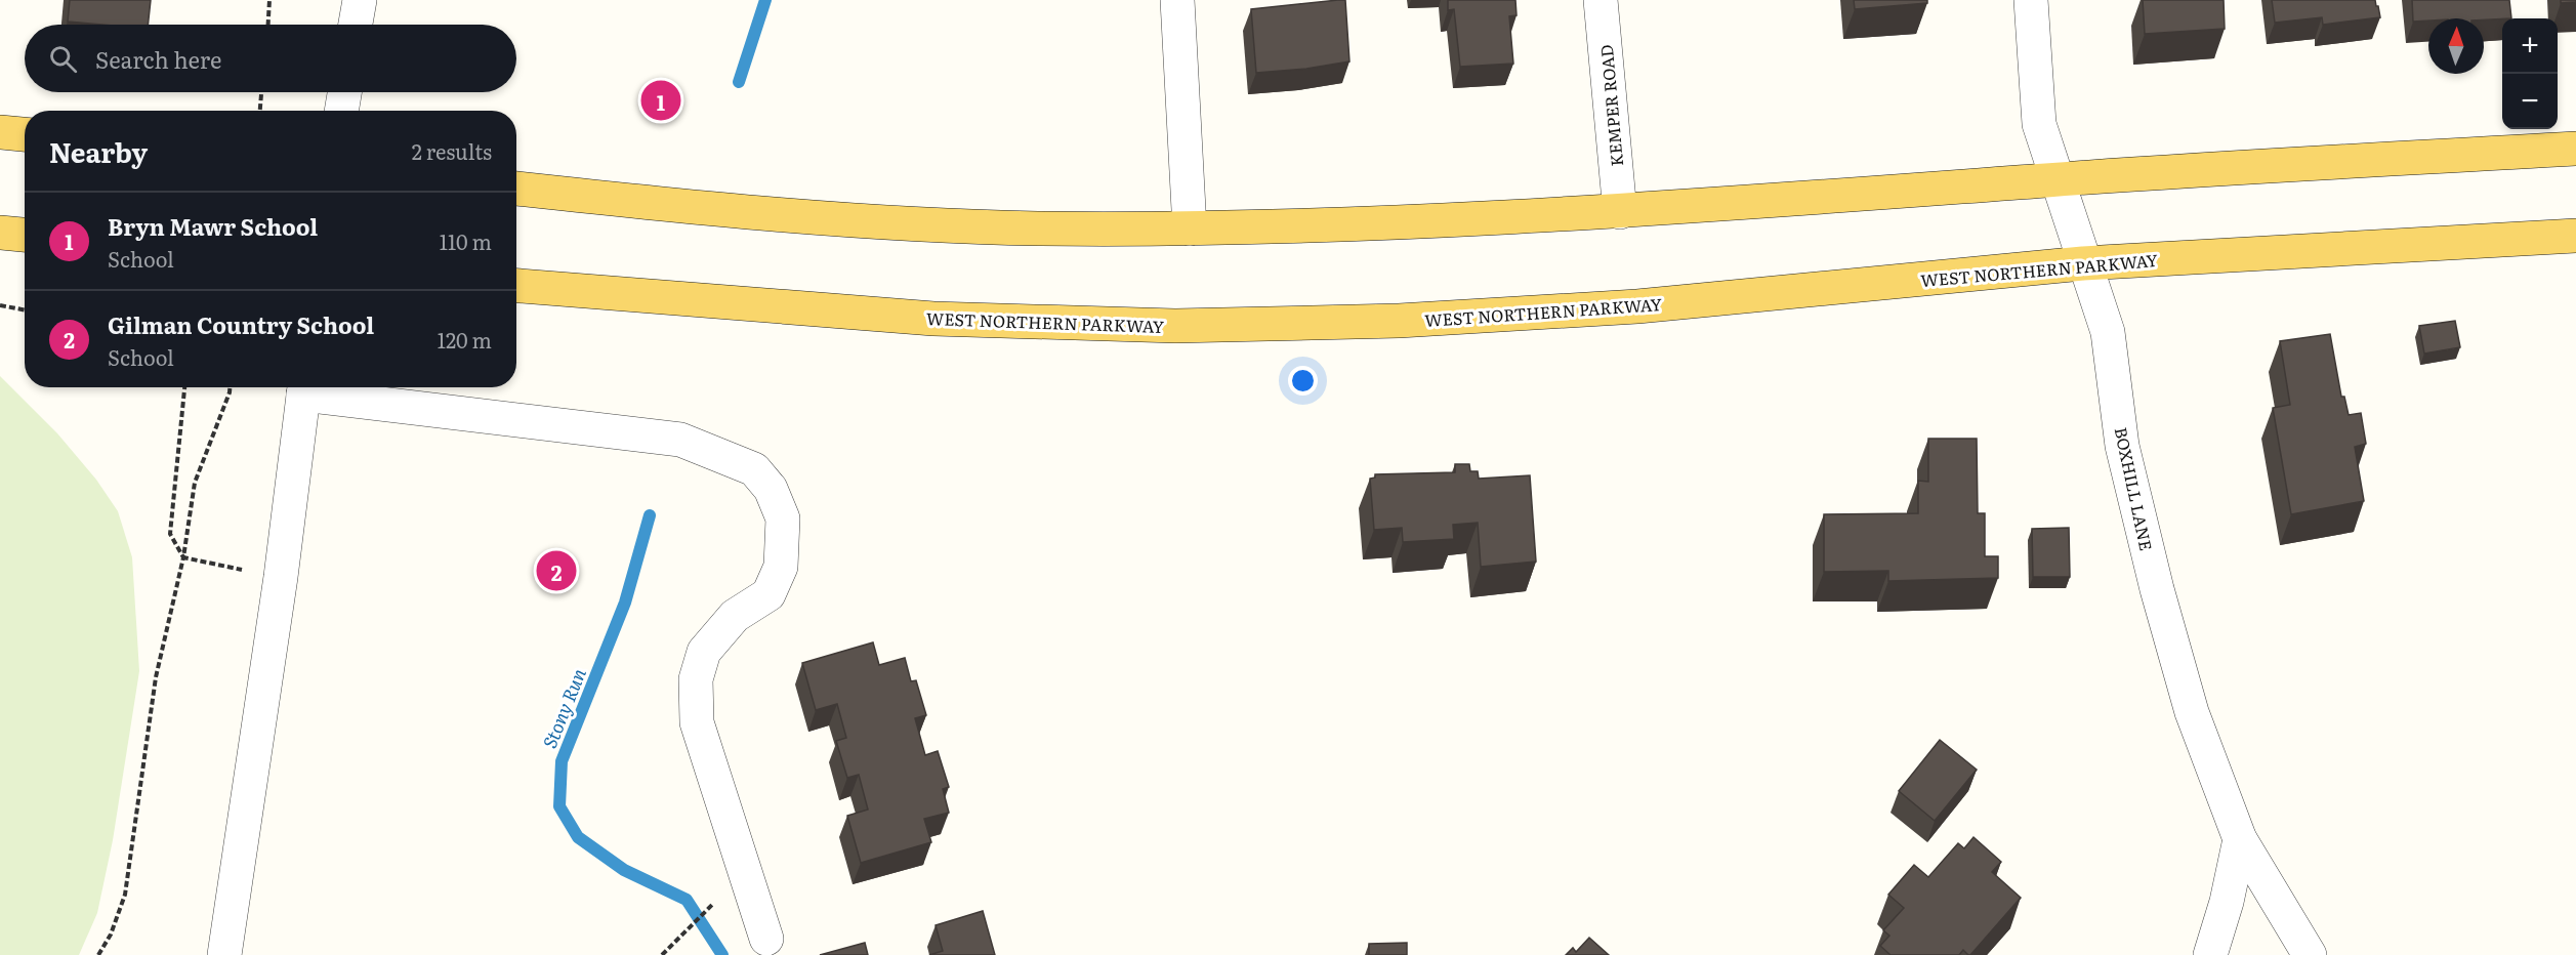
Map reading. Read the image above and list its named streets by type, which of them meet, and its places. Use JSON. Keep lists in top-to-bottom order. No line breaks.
{"streets":{"main road":["WEST NORTHERN PARKWAY"],"street":["KEMPER ROAD","BOXHILL LANE"]},"crossings":[["WEST NORTHERN PARKWAY","BOXHILL LANE"]],"water":["Stony Run"],"north":"top","page":{"map_buttons":["+","−"],"search":"Search here","pins":["1","2"],"heading":["Nearby","2 results"],"list":[{"mark":"1","name":"Bryn Mawr School","note":"School","value":"110 m"},{"mark":"2","name":"Gilman Country School","note":"School","value":"120 m"}]}}
